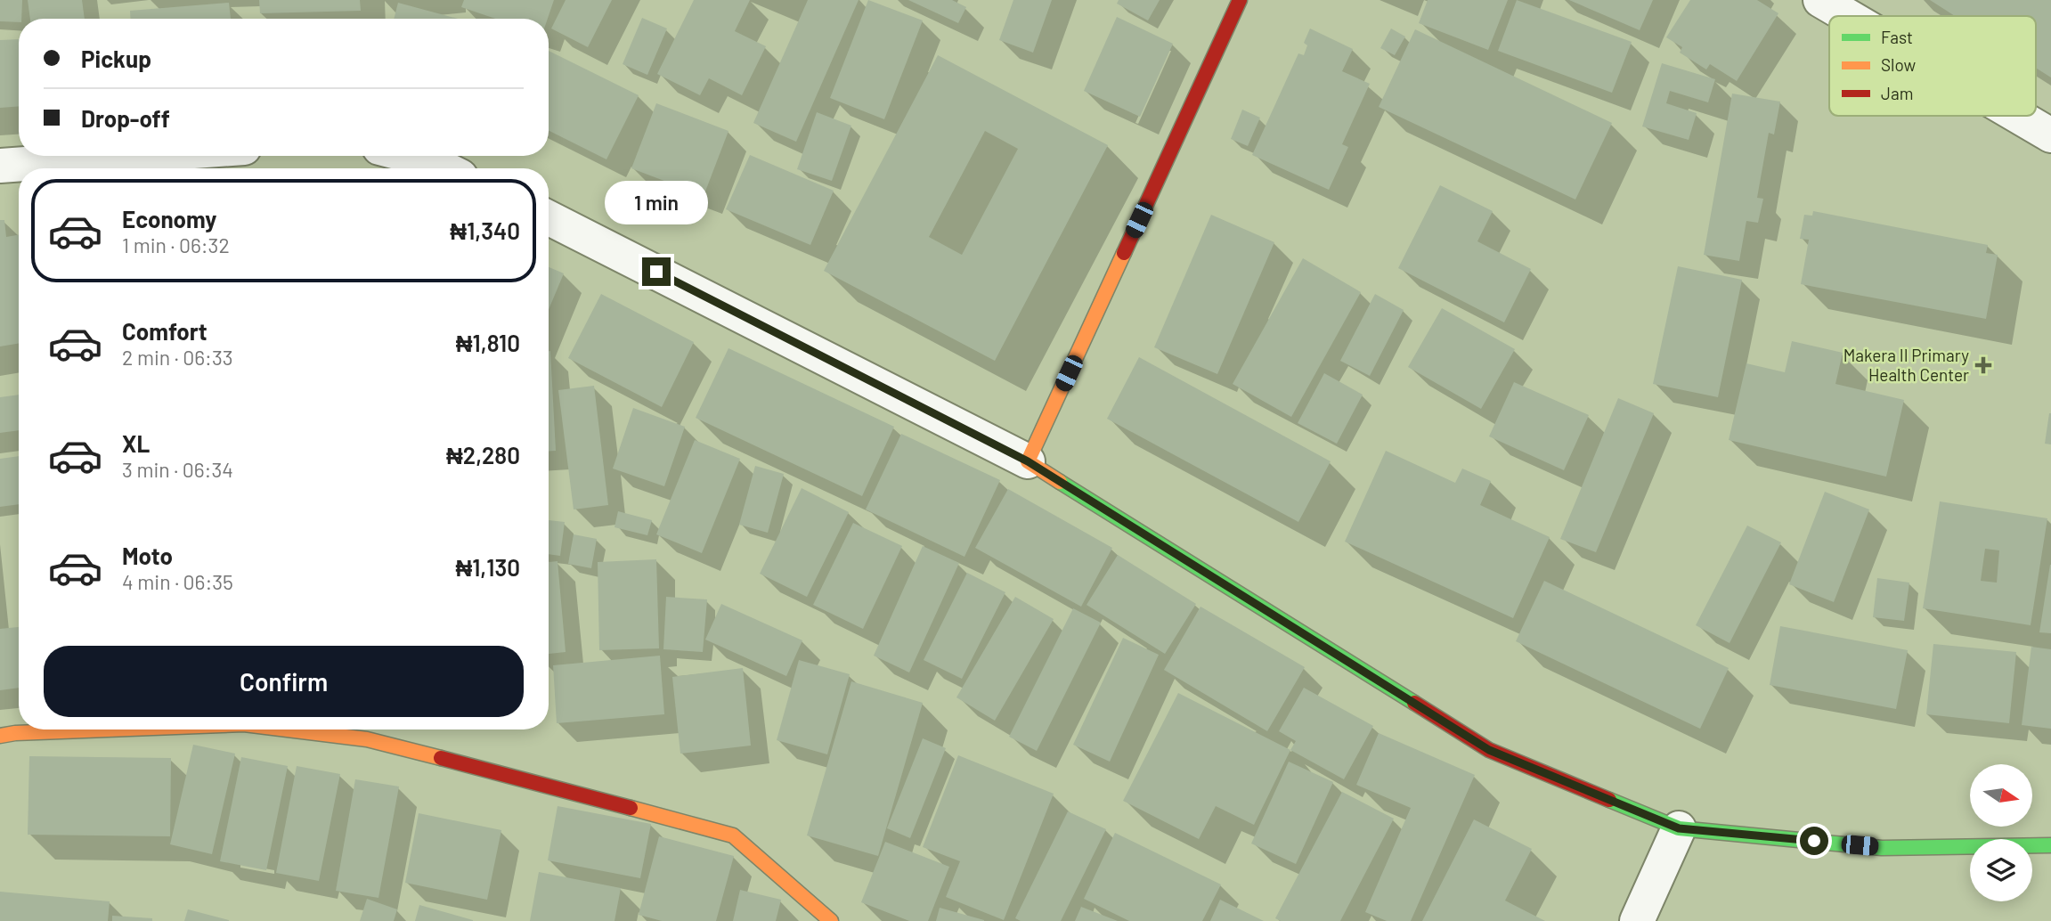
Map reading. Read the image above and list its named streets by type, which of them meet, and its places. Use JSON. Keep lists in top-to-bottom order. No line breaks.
{"places":{"health":["Makera II Primary Health Center"]},"legend":["Fast","Slow","Jam"],"north":"right","page":{"banner":["Pickup","Drop-off"],"list":[{"name":"Economy","note":"1 min · 06:32","value":"₦1,340"},{"name":"Comfort","note":"2 min · 06:33","value":"₦1,810"},{"name":"XL","note":"3 min · 06:34","value":"₦2,280"},{"name":"Moto","note":"4 min · 06:35","value":"₦1,130"}],"bubble":"1 min","buttons":"Confirm"}}
